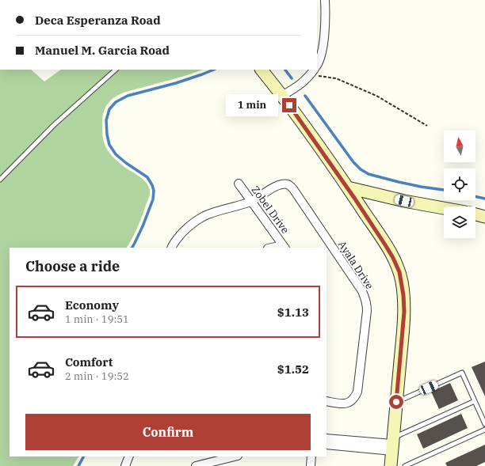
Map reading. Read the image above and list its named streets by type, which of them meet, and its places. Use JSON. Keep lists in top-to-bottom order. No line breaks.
{"streets":{"street":["Zobel Drive","Ayala Drive"]},"crossings":[["Zobel Drive","Ayala Drive"]],"north":"top","page":{"banner":["Deca Esperanza Road","Manuel M. Garcia Road"],"bubble":"1 min","heading":"Choose a ride","list":[{"name":"Economy","note":"1 min · 19:51","value":"$1.13"},{"name":"Comfort","note":"2 min · 19:52","value":"$1.52"}],"buttons":"Confirm"}}
